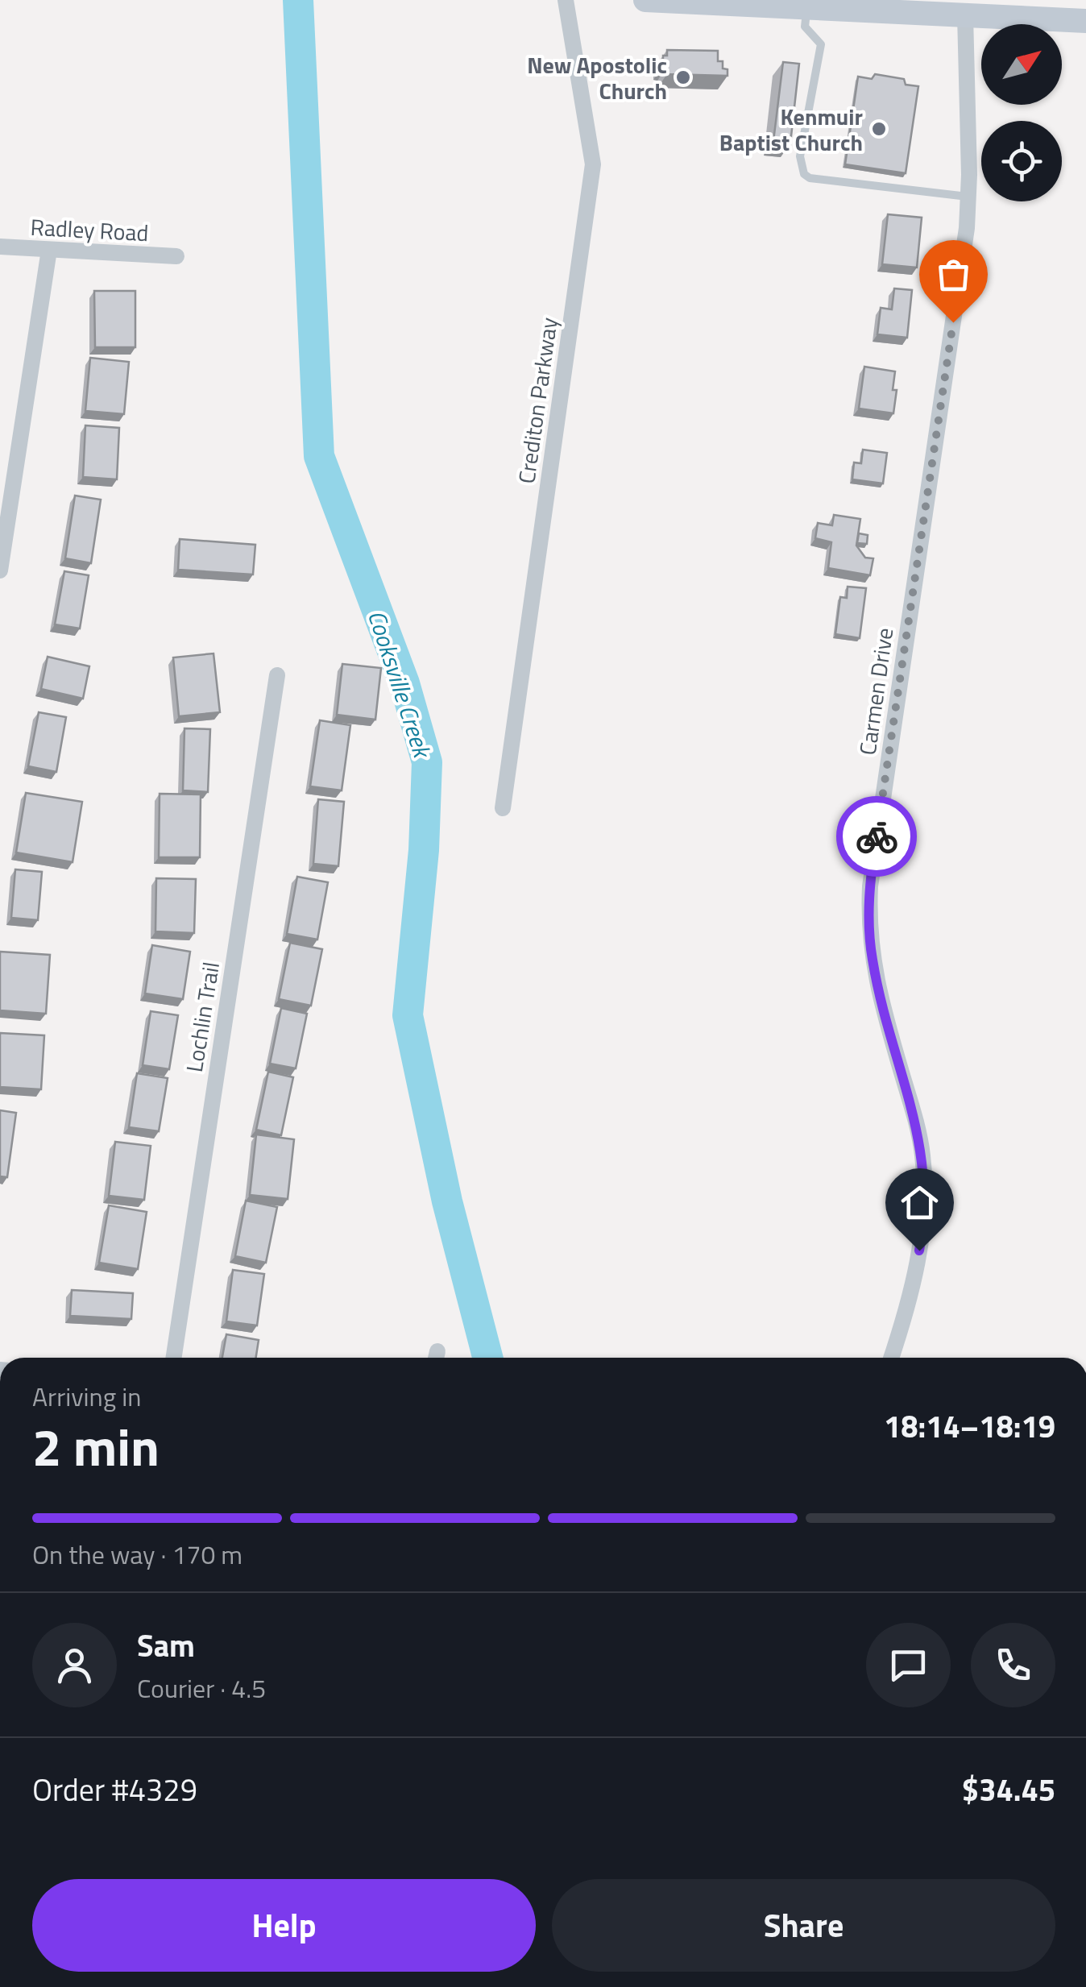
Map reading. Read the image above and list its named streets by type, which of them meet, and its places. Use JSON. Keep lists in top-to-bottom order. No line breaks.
{"streets":{"street":["Radley Road","Crediton Parkway","Carmen Drive","Lochlin Trail"]},"water":["Cooksville Creek"],"places":["New Apostolic Church","Kenmuir Baptist Church"],"north":"top right","page":{"heading":["2 min","Arriving in","18:14–18:19"],"panel":["Sam","Courier · 4.5","Order #4329","$34.45"],"bar":"On the way · 170 m","buttons":["Help","Share"]}}
